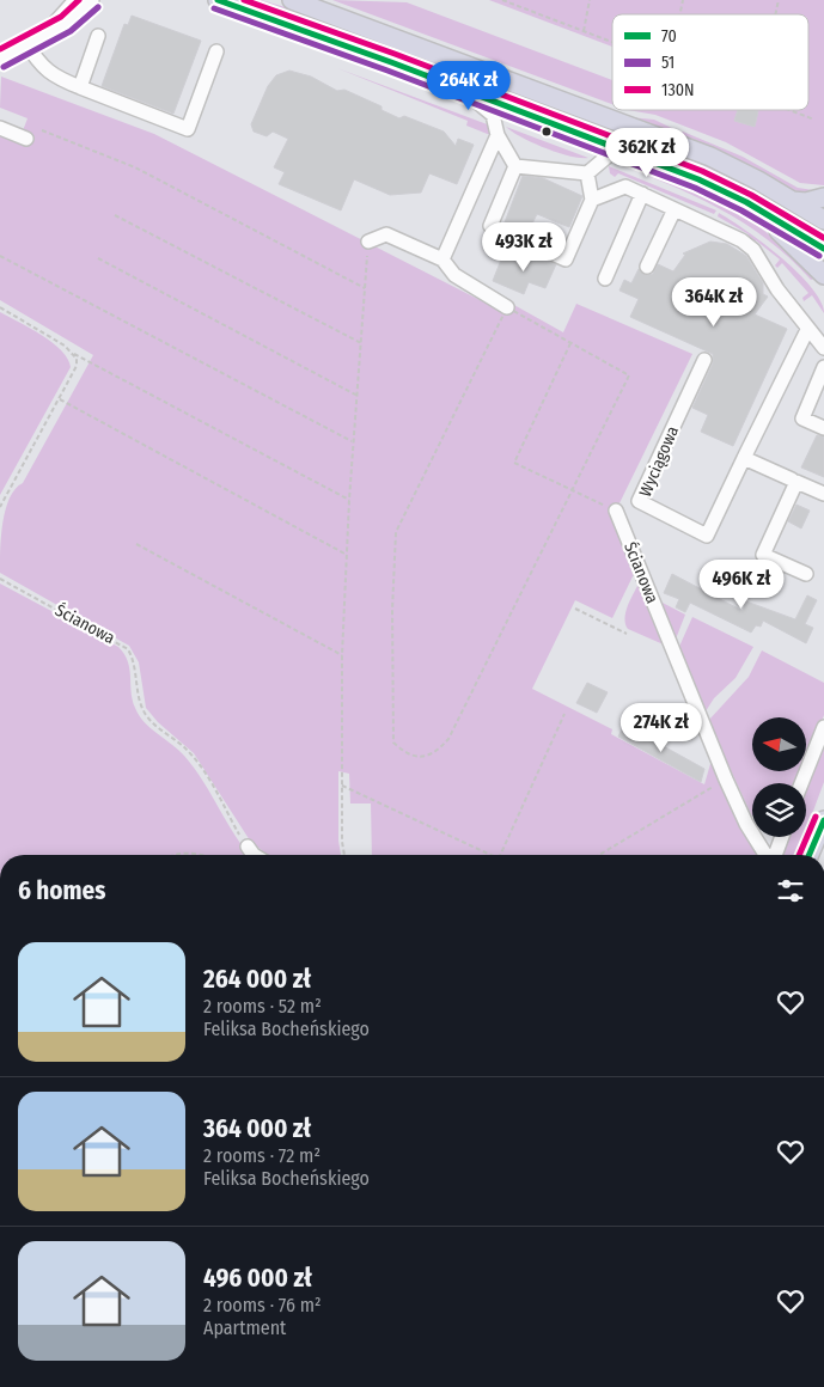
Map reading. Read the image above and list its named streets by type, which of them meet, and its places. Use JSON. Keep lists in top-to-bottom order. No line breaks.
{"streets":{"street":["Wyciągowa","Ścianowa"]},"lines":["transit line 70","transit line 130N","transit line 51"],"legend":["70","51","130N"],"north":"left","page":{"price":["264K zł","362K zł","493K zł","364K zł","496K zł","274K zł"],"heading":"6 homes","list":[{"name":"264 000 zł","note":"2 rooms · 52 m² · Feliksa Bocheńskiego"},{"name":"364 000 zł","note":"2 rooms · 72 m² · Feliksa Bocheńskiego"},{"name":"496 000 zł","note":"2 rooms · 76 m² · Apartment"}]}}
